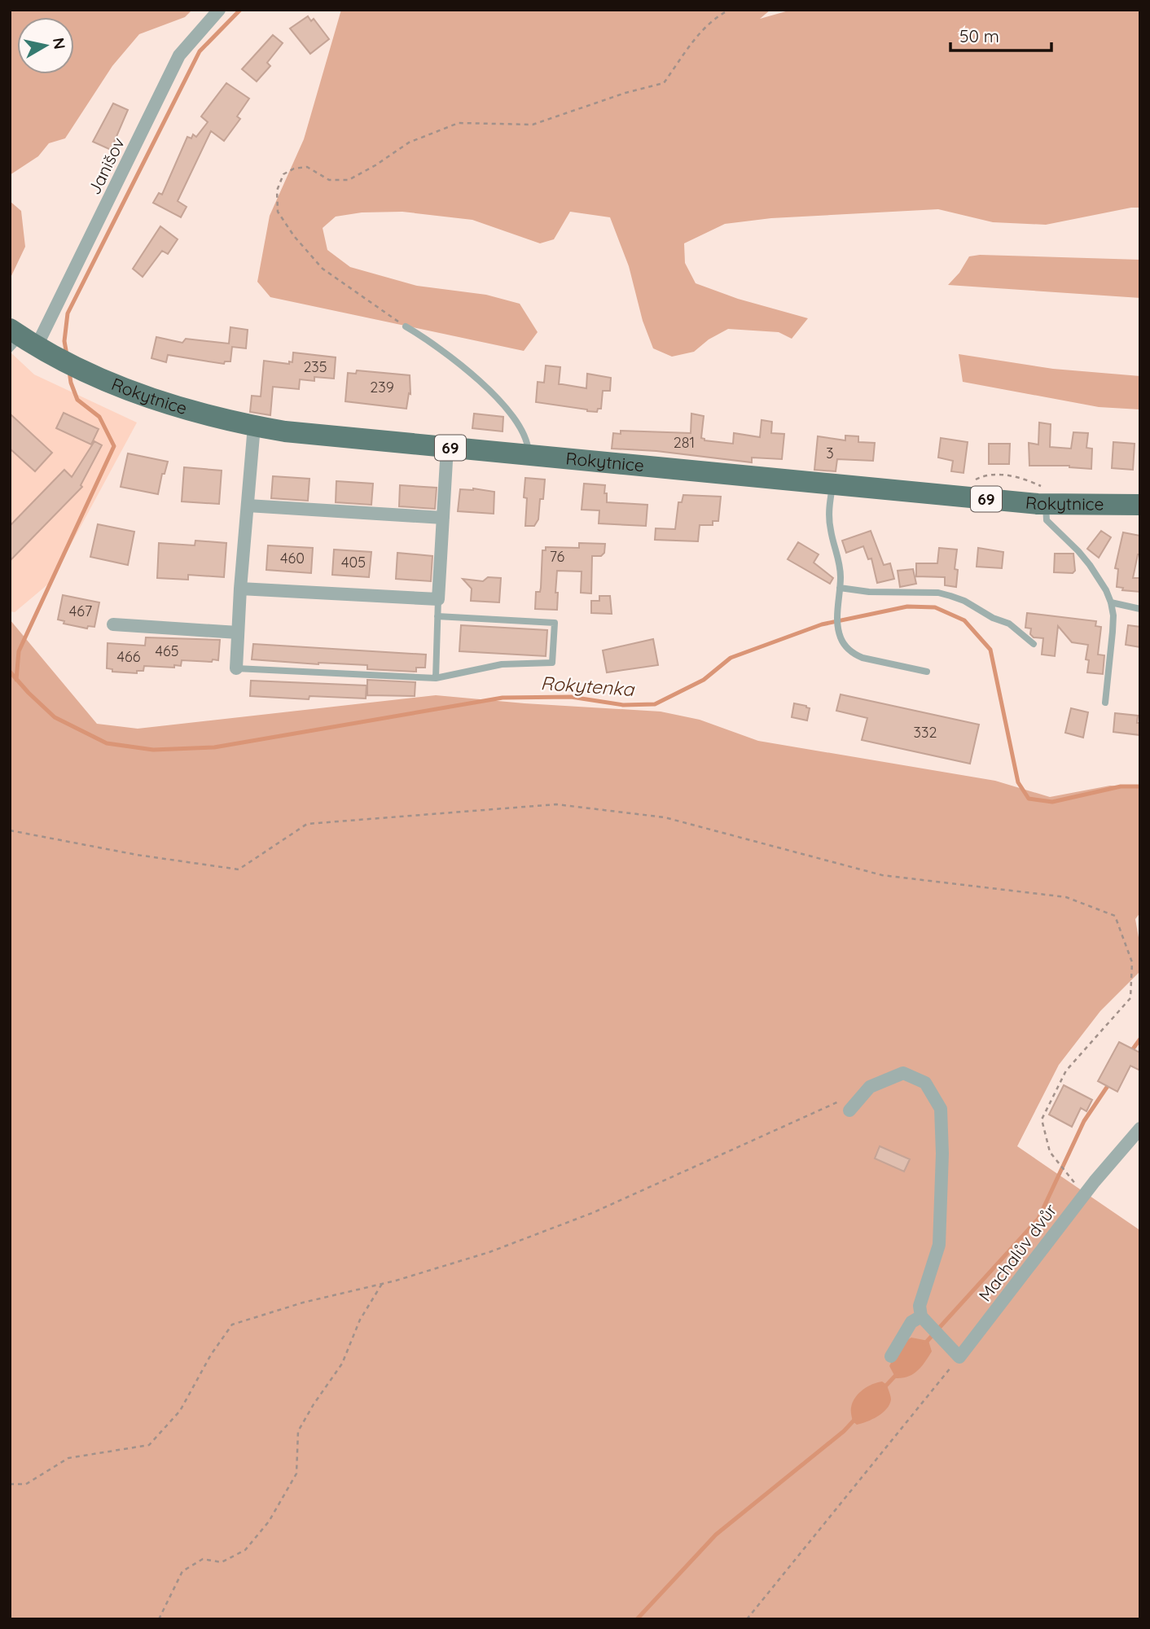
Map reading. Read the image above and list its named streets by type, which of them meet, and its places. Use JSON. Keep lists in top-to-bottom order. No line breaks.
{"streets":{"main road":["Rokytnice","69"],"street":["Janišov","Machalův dvůr"]},"crossings":[["Janišov","Rokytnice"]],"water":["Rokytenka"],"house_numbers":["235","239","281","3","76","460","405","467","465","466","332"],"scale_bar":"50 m","north":"right"}
